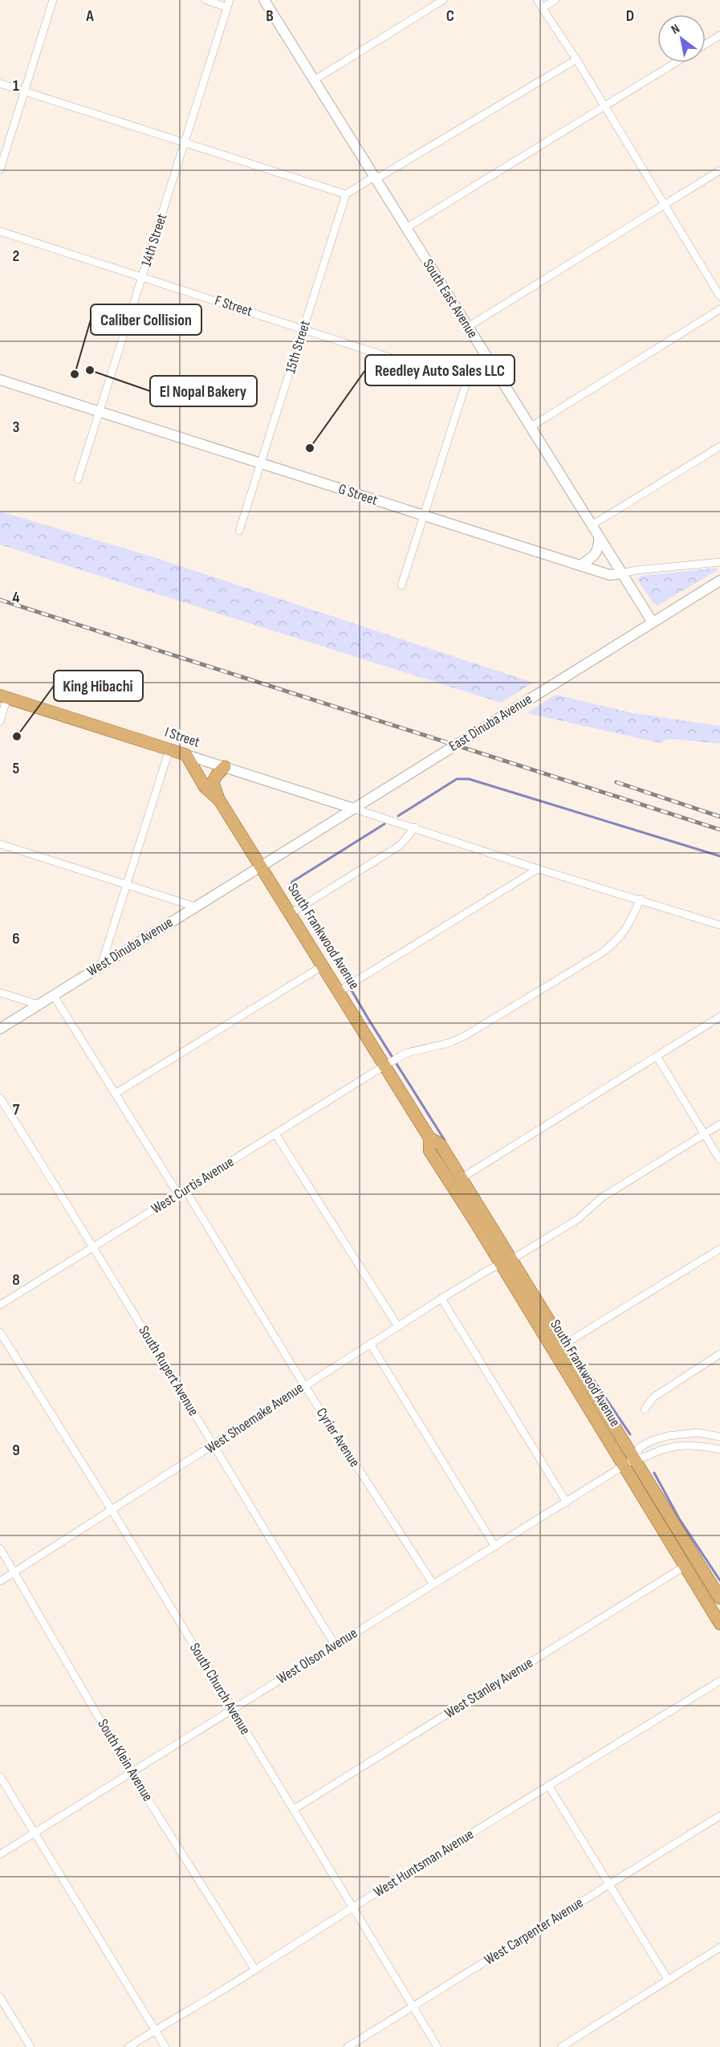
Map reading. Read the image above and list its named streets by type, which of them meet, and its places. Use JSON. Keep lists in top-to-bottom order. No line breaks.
{"streets":{"main road":["I Street","South Frankwood Avenue"],"street":["14th Street","South East Avenue","F Street","15th Street","G Street","East Dinuba Avenue","West Dinuba Avenue","West Curtis Avenue","South Rupert Avenue","West Shoemake Avenue","Cyrier Avenue","West Olson Avenue","West Stanley Avenue","South Church Avenue","South Klein Avenue","West Huntsman Avenue","West Carpenter Avenue"]},"crossings":[["14th Street","F Street"],["14th Street","G Street"],["South East Avenue","G Street"],["South East Avenue","East Dinuba Avenue"],["F Street","15th Street"],["15th Street","G Street"],["East Dinuba Avenue","I Street"],["East Dinuba Avenue","South Frankwood Avenue"],["East Dinuba Avenue","West Dinuba Avenue"],["I Street","South Frankwood Avenue"],["South Frankwood Avenue","West Dinuba Avenue"],["South Frankwood Avenue","West Curtis Avenue"],["South Frankwood Avenue","West Shoemake Avenue"],["South Frankwood Avenue","West Olson Avenue"],["South Frankwood Avenue","West Stanley Avenue"],["West Curtis Avenue","South Rupert Avenue"],["West Curtis Avenue","Cyrier Avenue"],["South Rupert Avenue","West Shoemake Avenue"],["South Rupert Avenue","West Olson Avenue"],["West Shoemake Avenue","Cyrier Avenue"],["West Shoemake Avenue","South Church Avenue"],["West Shoemake Avenue","South Klein Avenue"],["Cyrier Avenue","West Olson Avenue"],["West Olson Avenue","South Church Avenue"],["West Olson Avenue","South Klein Avenue"],["West Stanley Avenue","South Church Avenue"],["South Church Avenue","West Huntsman Avenue"],["South Church Avenue","West Carpenter Avenue"],["South Klein Avenue","West Huntsman Avenue"]],"places":["El Nopal Bakery","Caliber Collision","Reedley Auto Sales LLC","King Hibachi"],"north":"top left","grid":{"columns":["A","B","C","D"],"rows":["1","2","3","4","5","6","7","8","9"]}}
